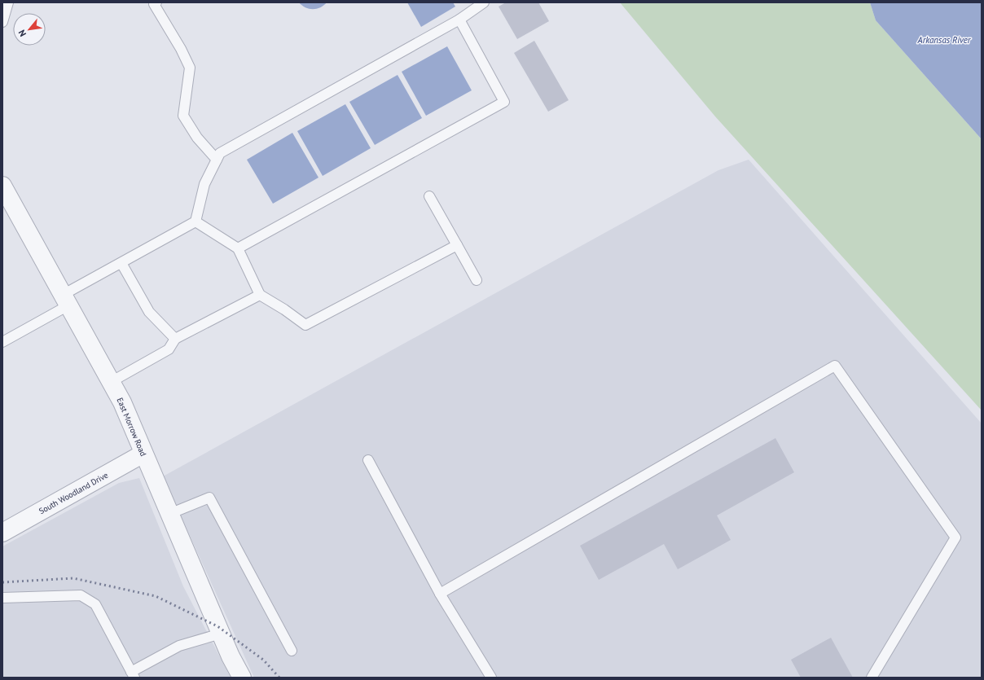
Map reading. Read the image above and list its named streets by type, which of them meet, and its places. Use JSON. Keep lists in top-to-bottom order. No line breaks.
{"streets":{"street":["East Morrow Road","South Woodland Drive"]},"crossings":[["East Morrow Road","South Woodland Drive"]],"water":["Arkansas River"],"north":"bottom left"}
